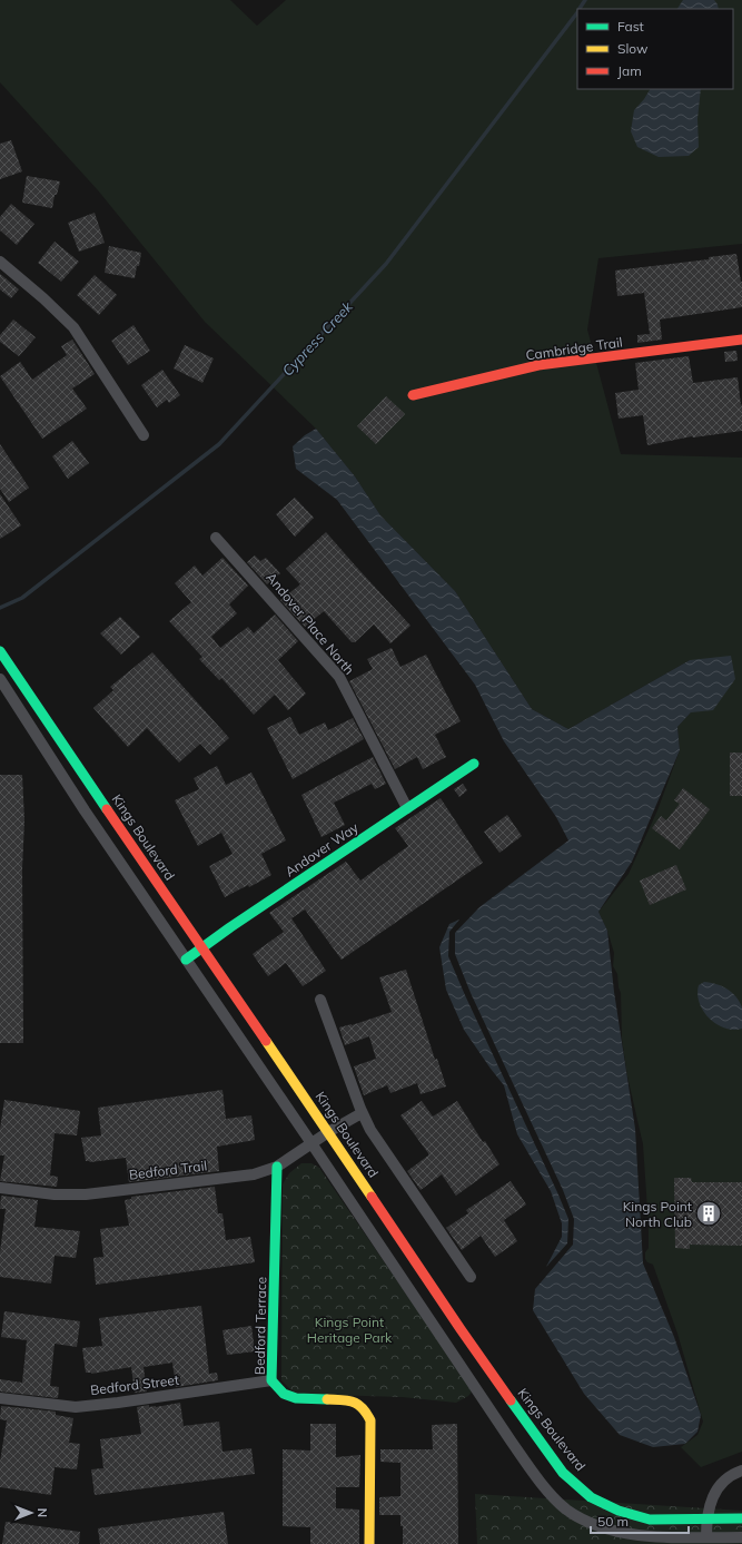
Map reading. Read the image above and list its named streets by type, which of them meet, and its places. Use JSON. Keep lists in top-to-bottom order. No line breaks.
{"streets":{"street":["Cambridge Trail","Andover Place North","Kings Boulevard","Andover Way","Bedford Trail","Bedford Terrace","Bedford Street"]},"crossings":[["Andover Place North","Andover Way"],["Kings Boulevard","Andover Way"],["Kings Boulevard","Bedford Trail"],["Bedford Trail","Bedford Terrace"],["Bedford Terrace","Bedford Street"]],"water":["Cypress Creek"],"parks":["Kings Point Heritage Park"],"places":{"building":["Kings Point North Club"]},"legend":["Fast","Slow","Jam"],"scale_bar":"50 m","north":"right"}
